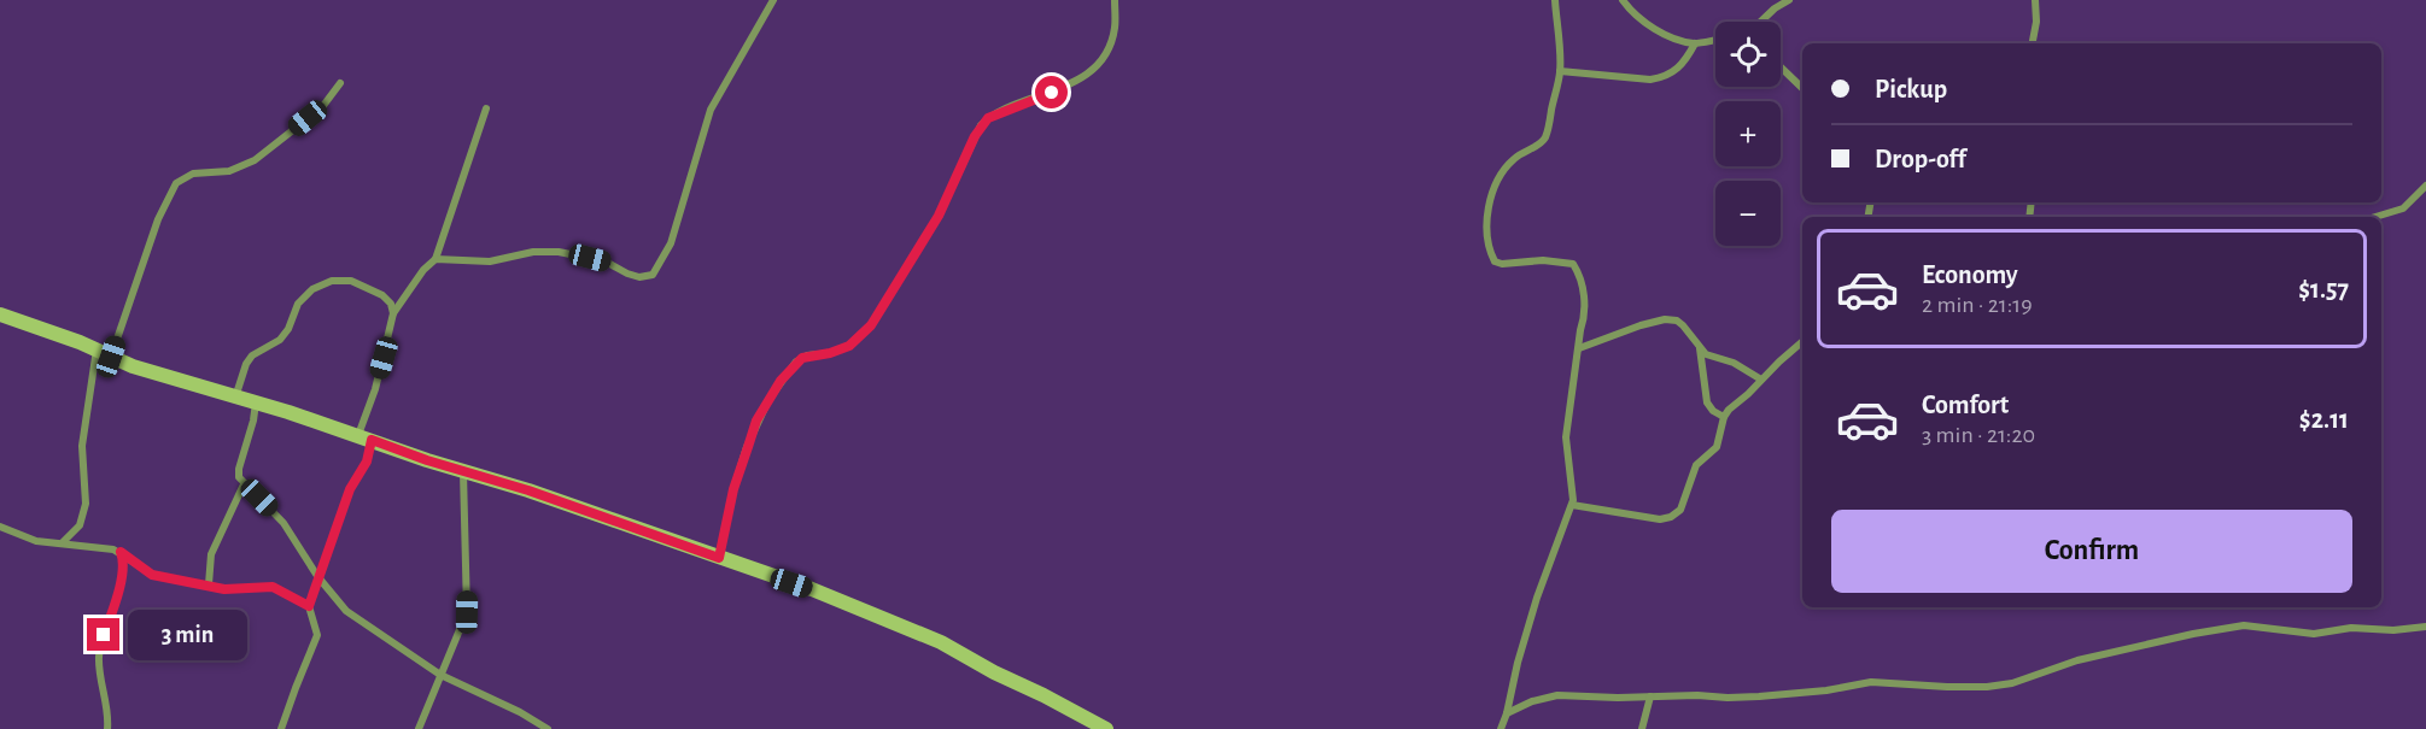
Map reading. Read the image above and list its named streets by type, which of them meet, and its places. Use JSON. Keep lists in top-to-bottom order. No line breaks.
{"page":{"map_buttons":["+","−"],"banner":["Pickup","Drop-off"],"list":[{"name":"Economy","note":"2 min · 21:19","value":"$1.57"},{"name":"Comfort","note":"3 min · 21:20","value":"$2.11"}],"buttons":"Confirm","bubble":"3 min"}}
